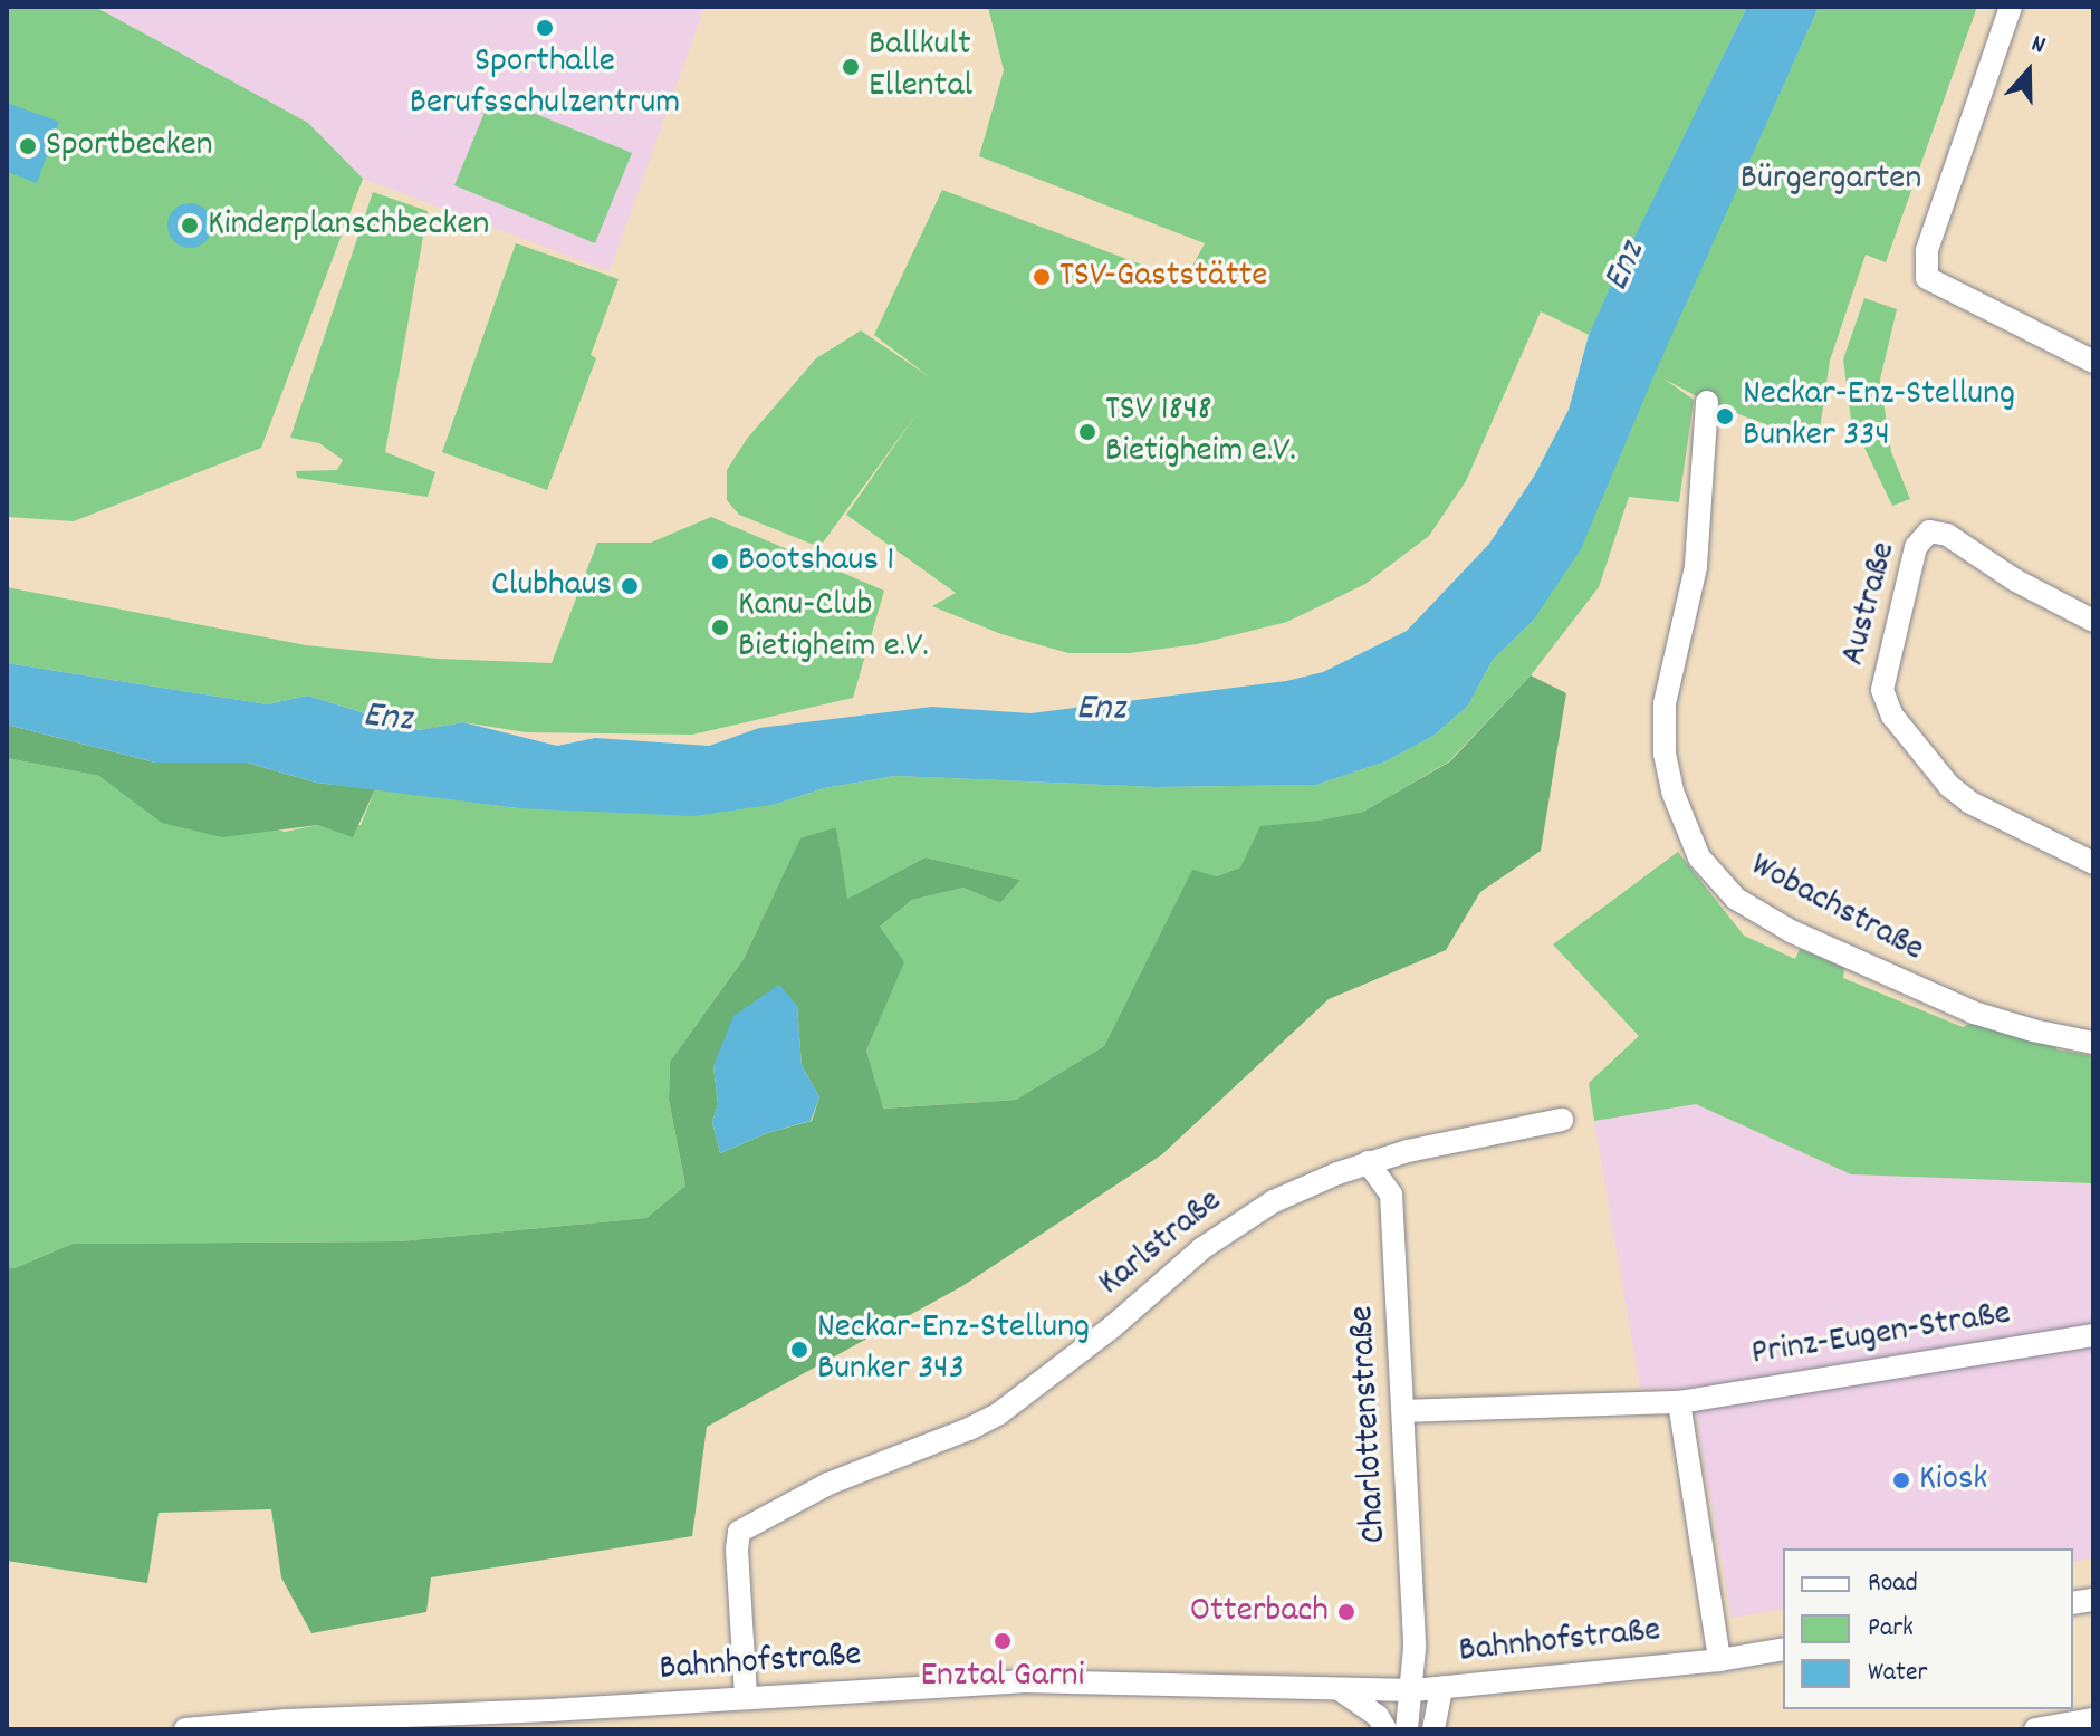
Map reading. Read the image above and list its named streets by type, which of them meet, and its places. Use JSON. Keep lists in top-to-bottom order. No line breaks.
{"streets":{"street":["Austraße","Wobachstraße","Karlstraße","Prinz-Eugen-Straße","Charlottenstraße","Bahnhofstraße"]},"crossings":[["Karlstraße","Charlottenstraße"],["Karlstraße","Bahnhofstraße"],["Prinz-Eugen-Straße","Charlottenstraße"],["Charlottenstraße","Bahnhofstraße"]],"water":["Enz"],"parks":["Bürgergarten"],"places":["Sporthalle Berufsschulzentrum","Ballkult Ellental","Sportbecken","Kinderplanschbecken","TSV-Gaststätte","Neckar-Enz-Stellung Bunker 334","TSV 1848 Bietigheim e.V.","Bootshaus 1","Clubhaus","Kanu-Club Bietigheim e.V.","Neckar-Enz-Stellung Bunker 343","Kiosk","Otterbach","Enztal Garni"],"legend":["Road","Park","Water"],"north":"top"}
